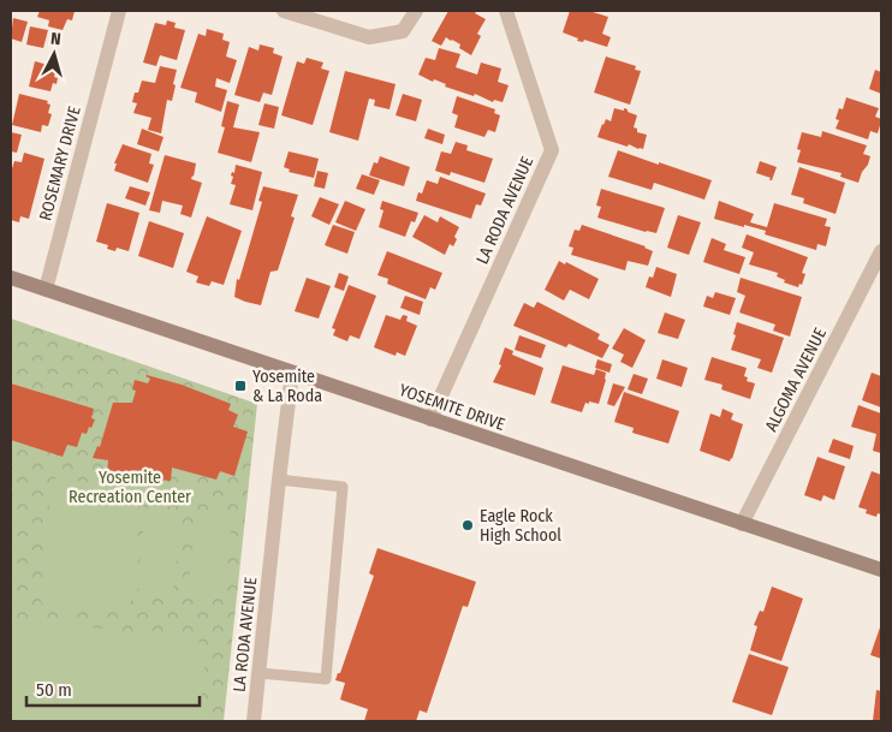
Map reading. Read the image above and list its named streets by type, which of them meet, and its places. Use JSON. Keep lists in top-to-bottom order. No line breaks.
{"streets":{"street":["ROSEMARY DRIVE","LA RODA AVENUE","ALGOMA AVENUE","YOSEMITE DRIVE"]},"crossings":[["ROSEMARY DRIVE","YOSEMITE DRIVE"],["LA RODA AVENUE","YOSEMITE DRIVE"],["ALGOMA AVENUE","YOSEMITE DRIVE"]],"parks":["Yosemite Recreation Center"],"places":{"transit":["Yosemite & La Roda"],"other":["Eagle Rock High School"]},"scale_bar":"50 m","north":"top"}
